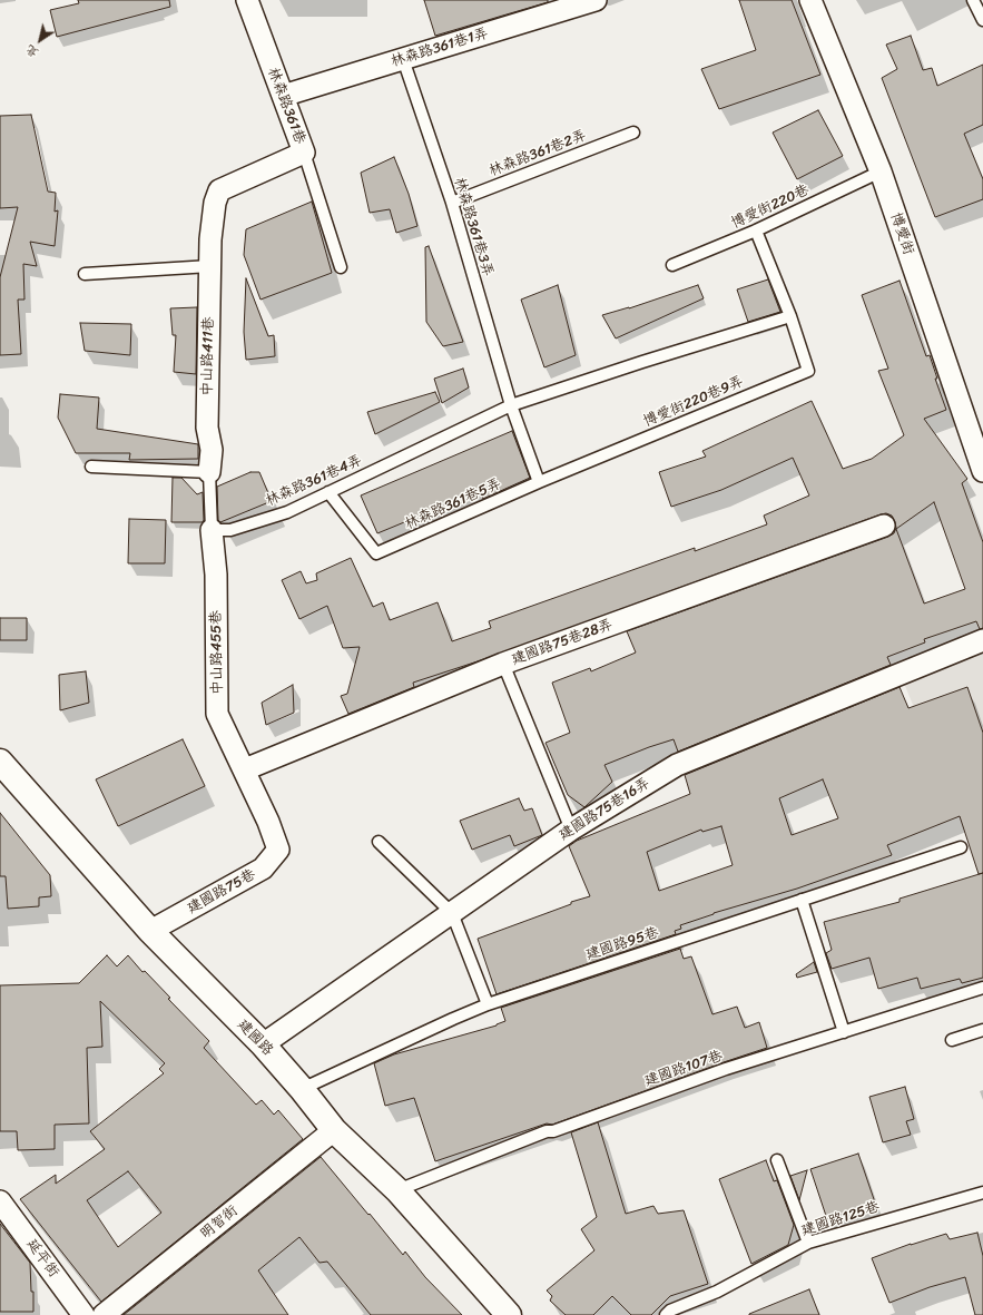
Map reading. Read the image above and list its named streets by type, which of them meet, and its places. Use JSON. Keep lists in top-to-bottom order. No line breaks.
{"streets":{"street":["林森路361巷1弄","林森路361巷","博愛街","中山路411巷","建國路75巷28弄","中山路455巷","建國路75巷16弄","建國路75巷","建國路","明智街","延平街"],"lane":["林森路361巷2弄","博愛街220巷","林森路361巷3弄","博愛街220巷9弄","林森路361巷4弄","林森路361巷5弄","建國路95巷","建國路107巷","建國路125巷"]},"crossings":[["林森路361巷1弄","林森路361巷"],["林森路361巷1弄","林森路361巷3弄"],["林森路361巷","中山路411巷"],["林森路361巷2弄","林森路361巷3弄"],["博愛街220巷","博愛街"],["博愛街220巷","博愛街220巷9弄"],["林森路361巷3弄","林森路361巷4弄"],["博愛街220巷9弄","林森路361巷5弄"],["林森路361巷4弄","林森路361巷5弄"],["林森路361巷4弄","中山路455巷"],["建國路75巷28弄","中山路455巷"],["建國路75巷28弄","建國路75巷"],["中山路455巷","建國路75巷"],["建國路75巷16弄","建國路"],["建國路75巷","建國路"],["建國路95巷","建國路"],["建國路","建國路107巷"],["建國路","明智街"]],"north":"bottom left"}
